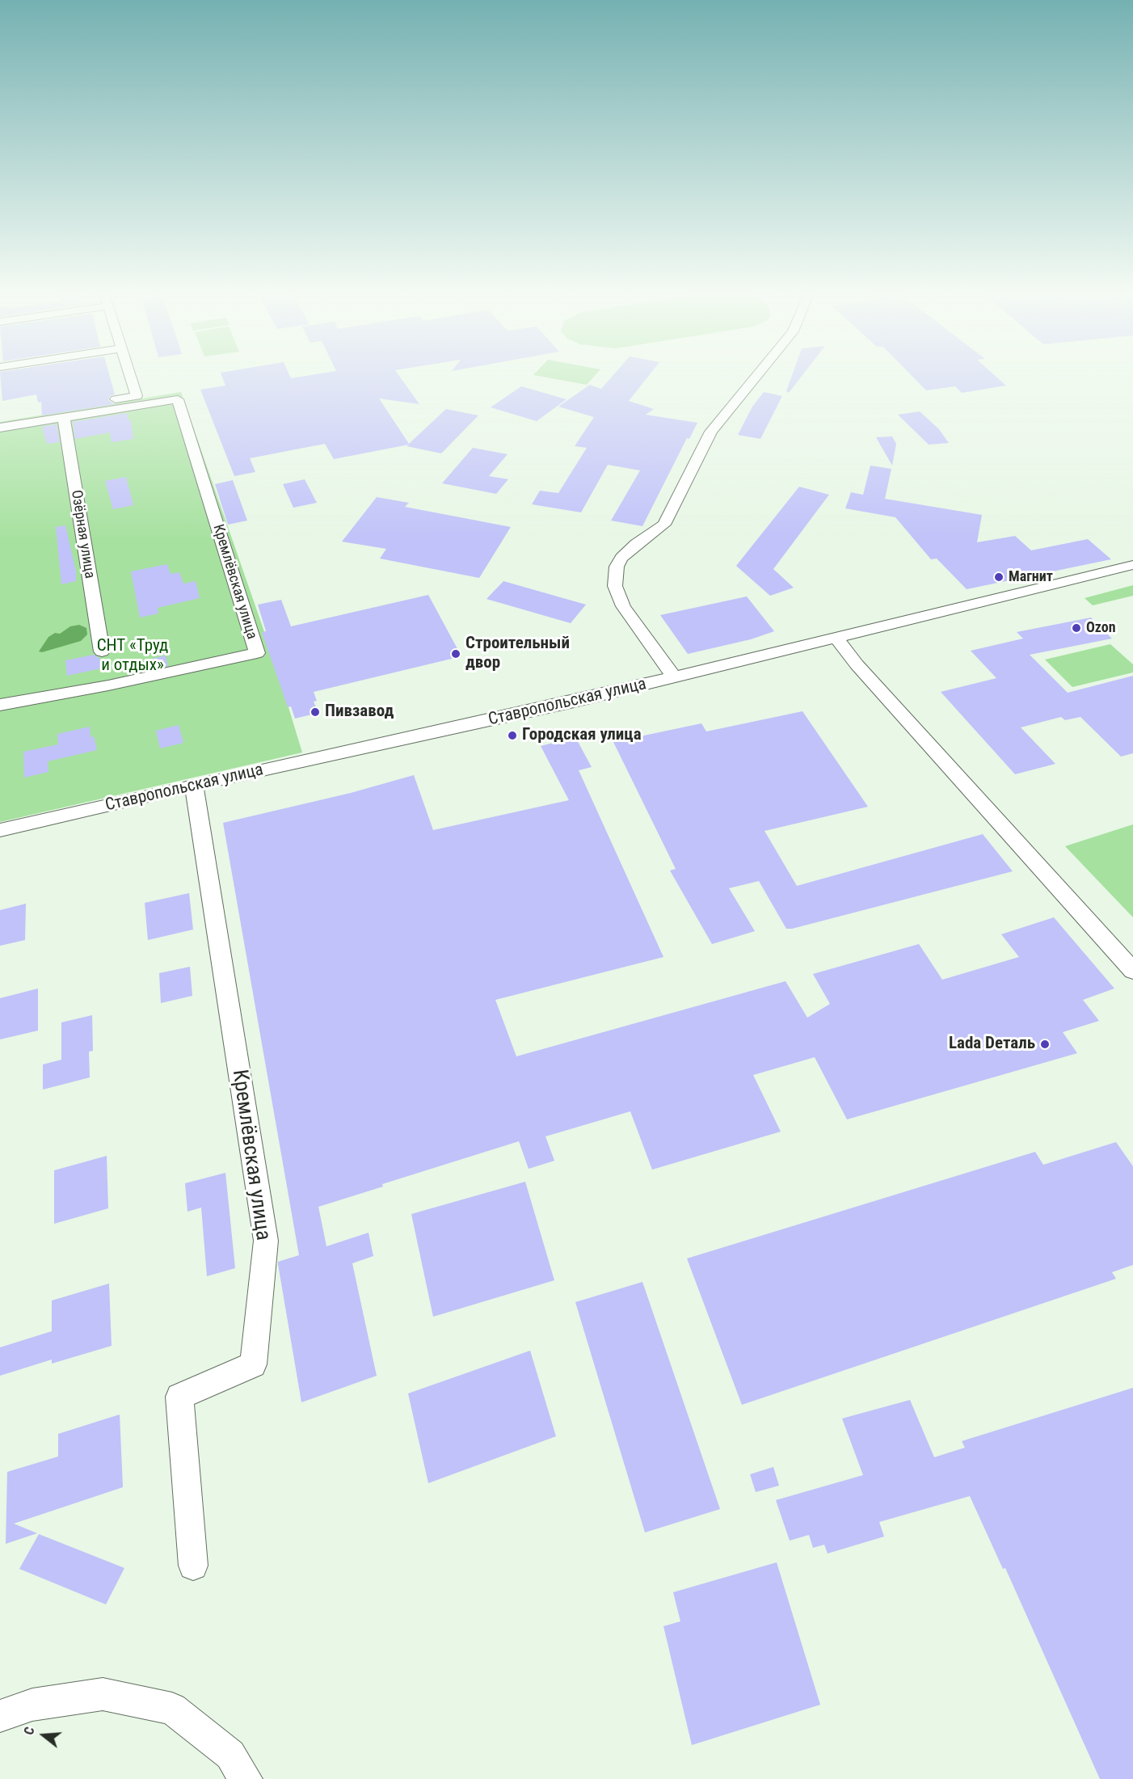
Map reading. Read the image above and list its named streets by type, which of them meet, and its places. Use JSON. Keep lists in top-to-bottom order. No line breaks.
{"streets":{"street":["Озёрная улица","Кремлёвская улица","Ставропольская улица"]},"crossings":[["Озёрная улица","Кремлёвская улица"],["Кремлёвская улица","Ставропольская улица"]],"parks":["СНТ «Труд и отдых»"],"places":["Магнит","Ozon","Строительный двор","Пивзавод","Городская улица","Lada Dеталь"],"north":"left"}
